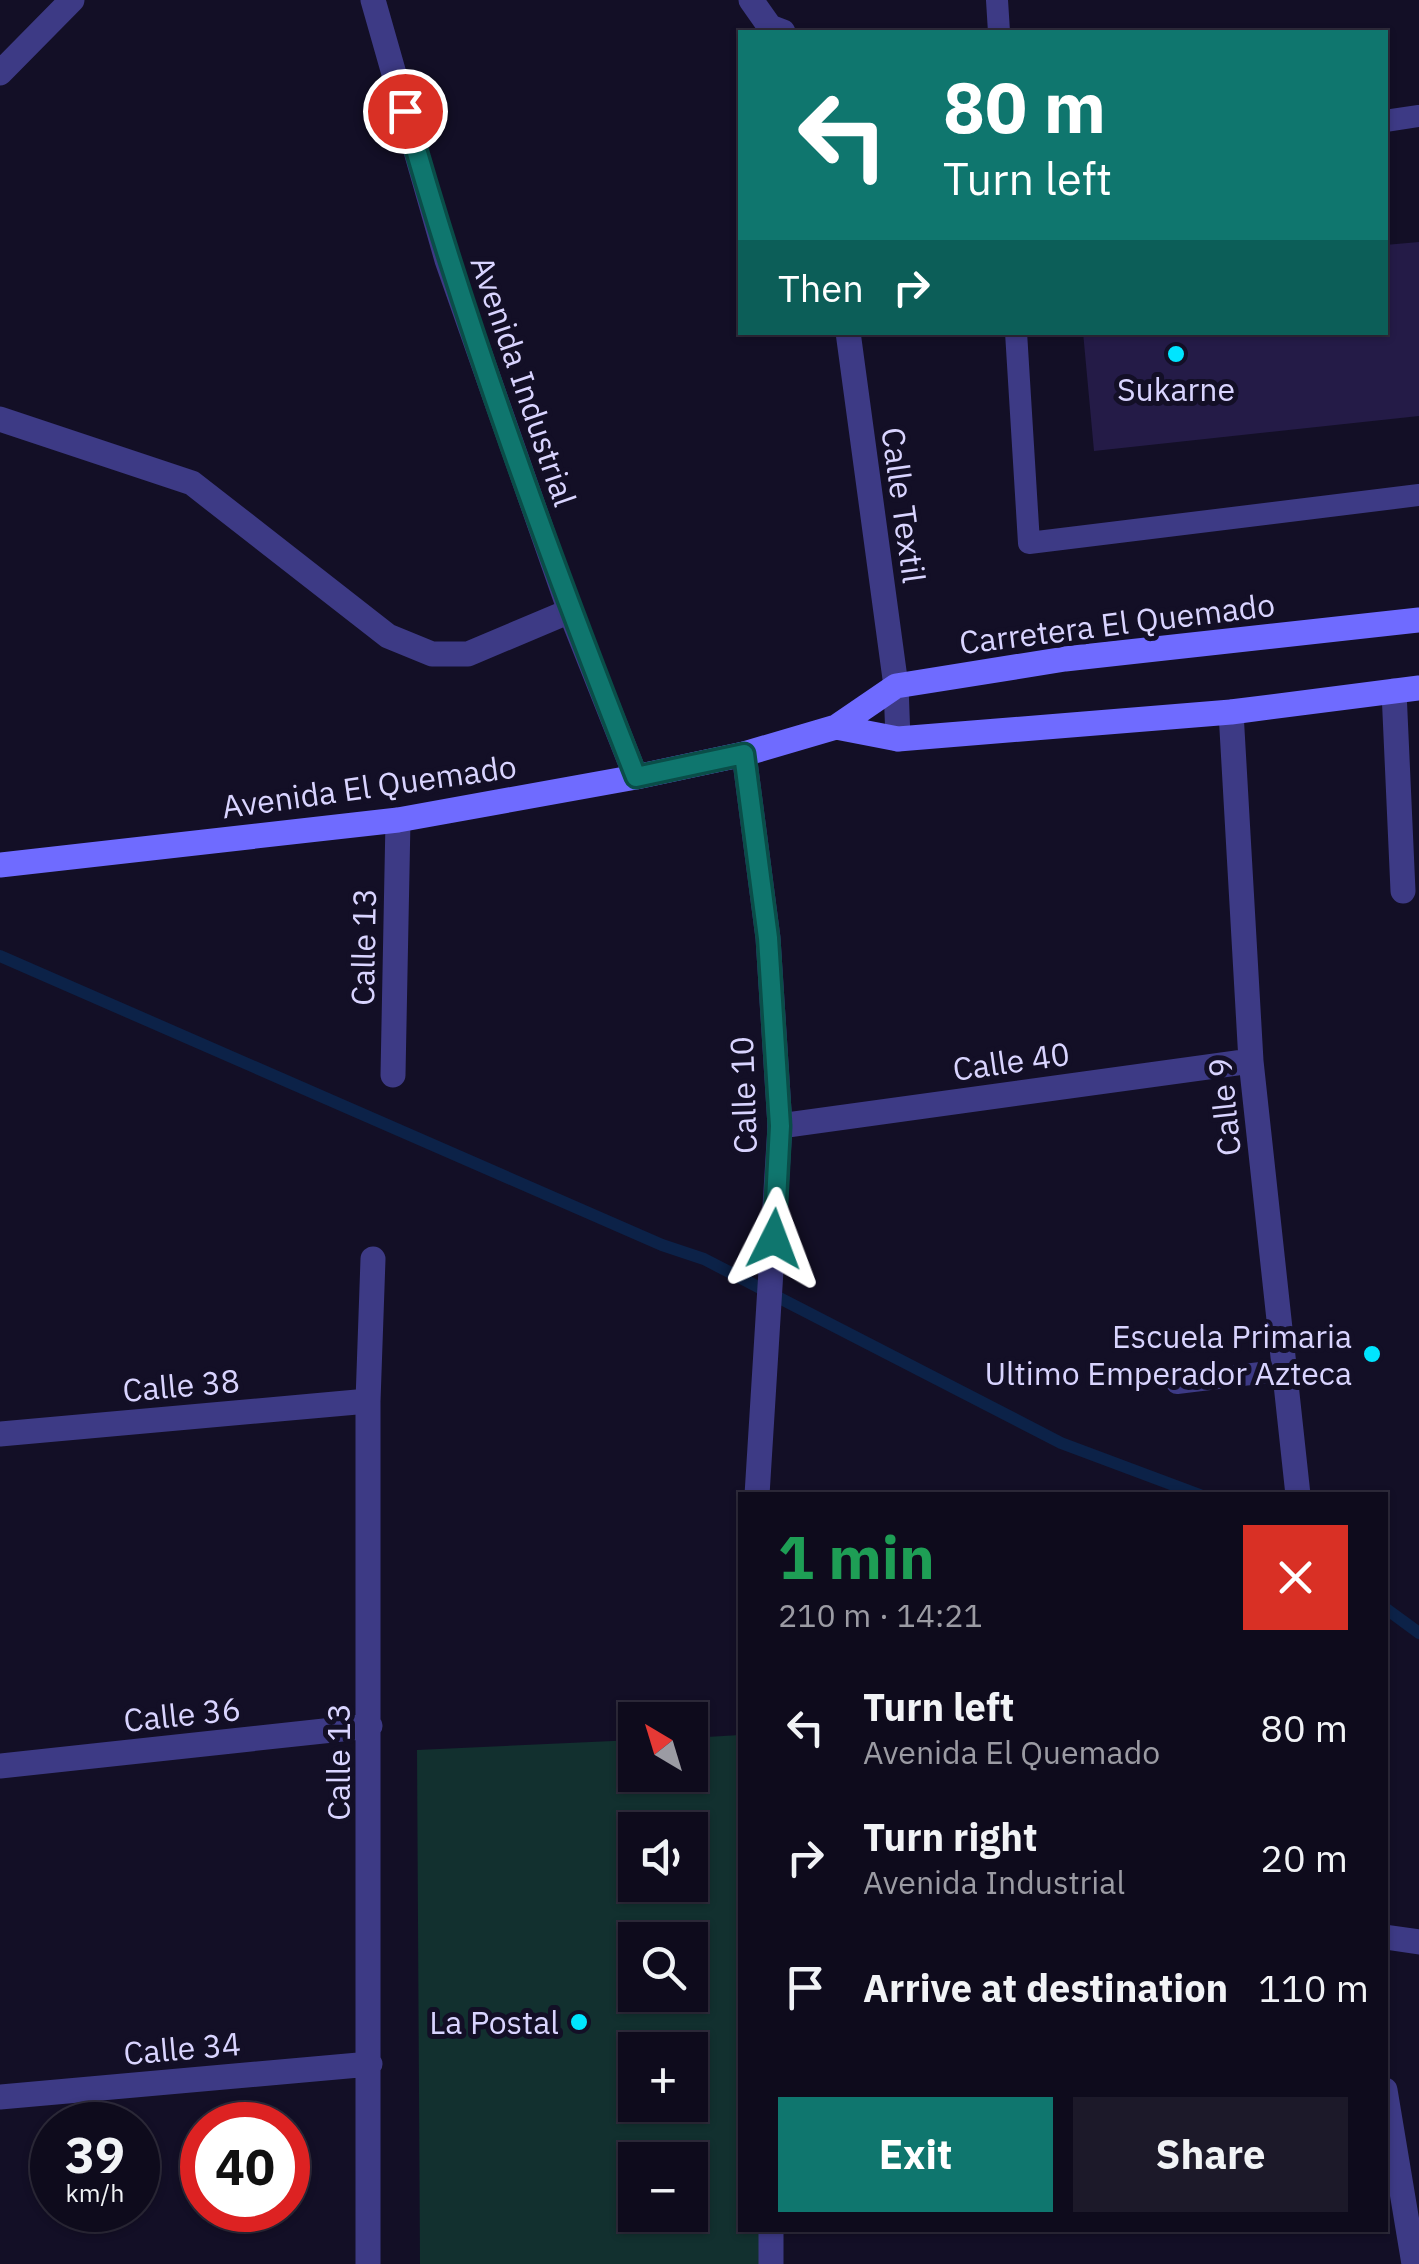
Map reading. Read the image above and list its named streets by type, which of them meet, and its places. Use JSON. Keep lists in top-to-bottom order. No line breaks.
{"streets":{"main road":["Carretera El Quemado","Avenida El Quemado"],"street":["Avenida Industrial","Calle Textil","Calle 13","Calle 40","Calle 10","Calle 9","Calle 38","Calle 36","Calle 34"]},"crossings":[["Avenida Industrial","Avenida El Quemado"],["Calle Textil","Carretera El Quemado"],["Carretera El Quemado","Avenida El Quemado"],["Carretera El Quemado","Calle 10"],["Carretera El Quemado","Calle 9"],["Avenida El Quemado","Calle 13"],["Avenida El Quemado","Calle 10"],["Calle 13","Calle 38"],["Calle 13","Calle 36"],["Calle 13","Calle 34"],["Calle 40","Calle 10"],["Calle 40","Calle 9"]],"places":["Sukarne","Escuela Primaria Ultimo Emperador Azteca","La Postal"],"north":"top left","page":{"turn":["80 m","Turn left"],"then":"Then","heading":["1 min","210 m · 14:21"],"list":[{"name":"Turn left","note":"Avenida El Quemado","value":"80 m"},{"name":"Turn right","note":"Avenida Industrial","value":"20 m"},{"name":"Arrive at destination","value":"110 m"}],"map_buttons":["+","−"],"buttons":["Exit","Share"],"speed":"39 km/h","limit":"40"}}
